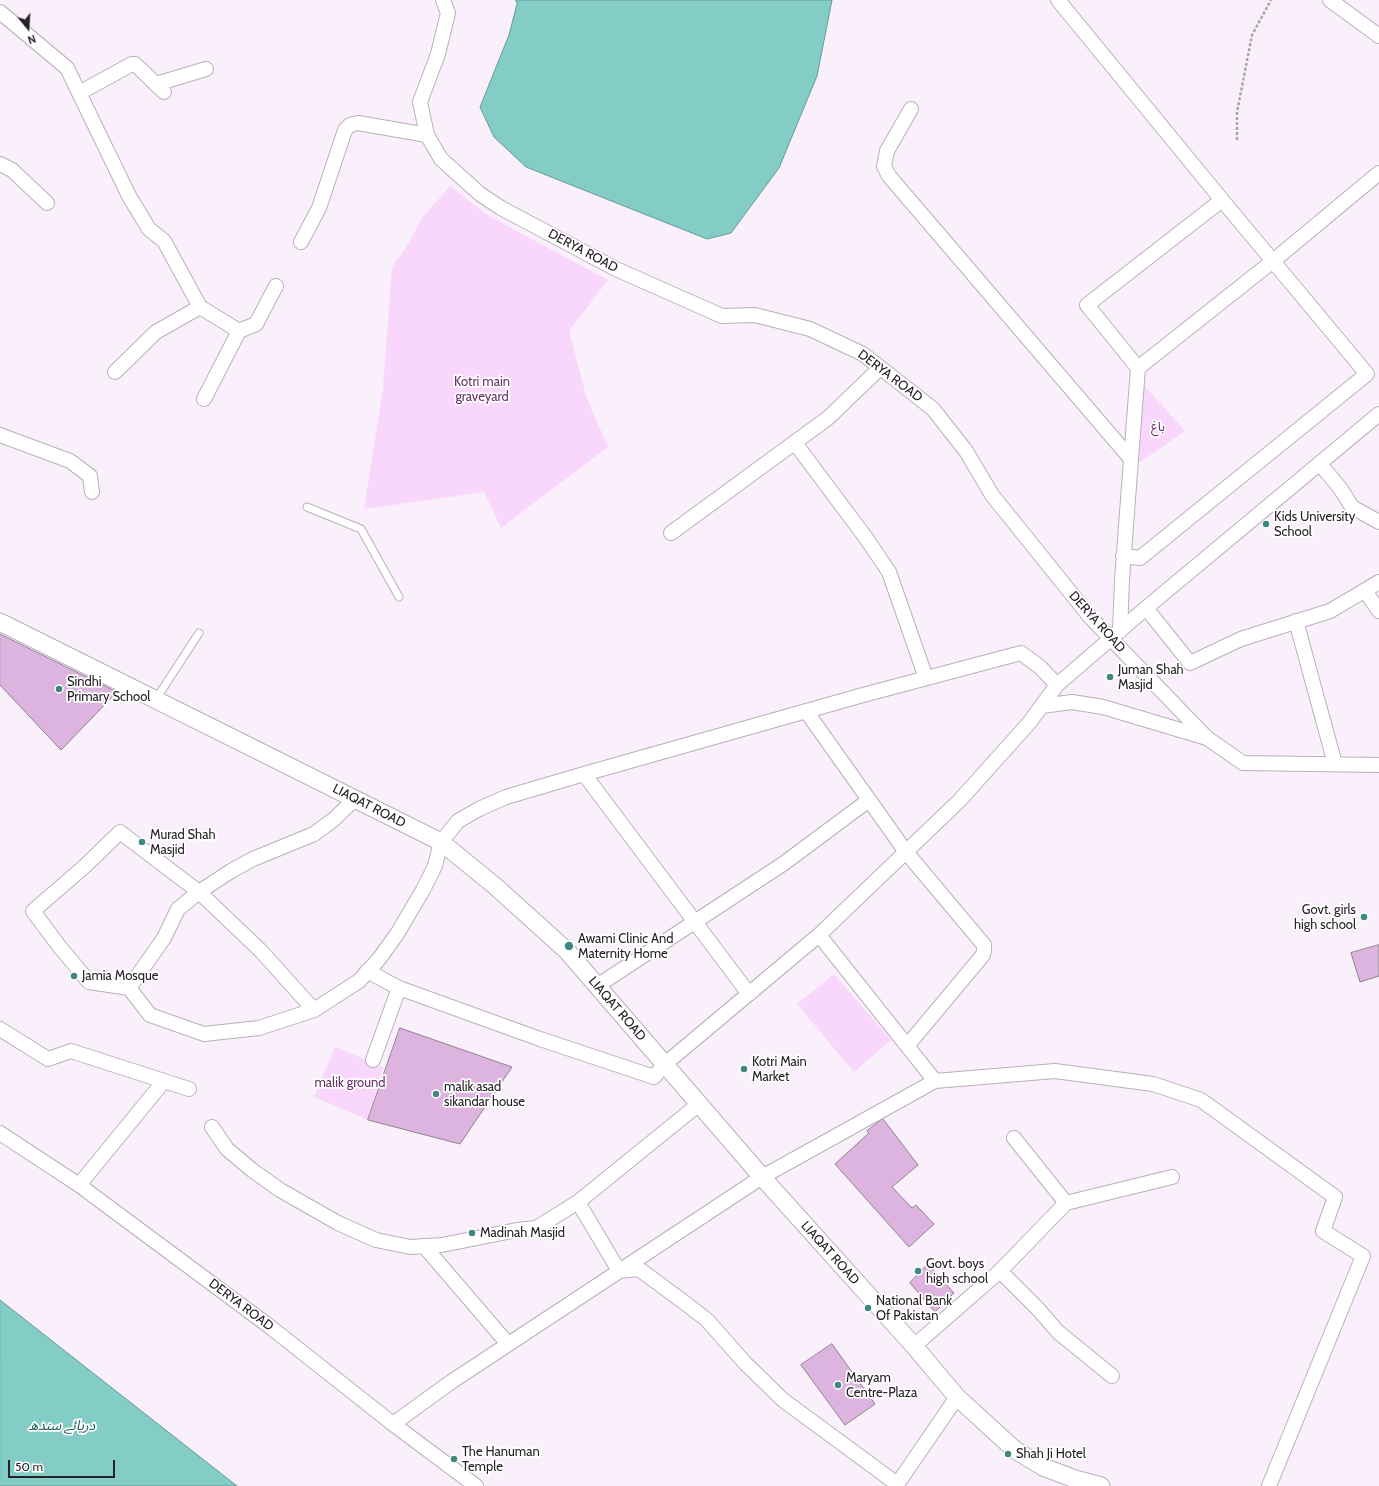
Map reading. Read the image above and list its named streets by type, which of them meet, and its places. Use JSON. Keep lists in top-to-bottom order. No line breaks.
{"streets":{"street":["DERYA ROAD","LIAQAT ROAD"]},"water":["دریائے سندھ"],"parks":["Kotri main graveyard","باغ","malik ground"],"places":["Kids University School","Juman Shah Masjid","Sindhi Primary School","Murad Shah Masjid","Govt. girls high school","Awami Clinic And Maternity Home","Jamia Mosque","Kotri Main Market","malik asad sikandar house","Madinah Masjid","Govt. boys high school","National Bank Of Pakistan","Maryam Centre-Plaza","Shah Ji Hotel","The Hanuman Temple"],"scale_bar":"50 m","north":"bottom"}
